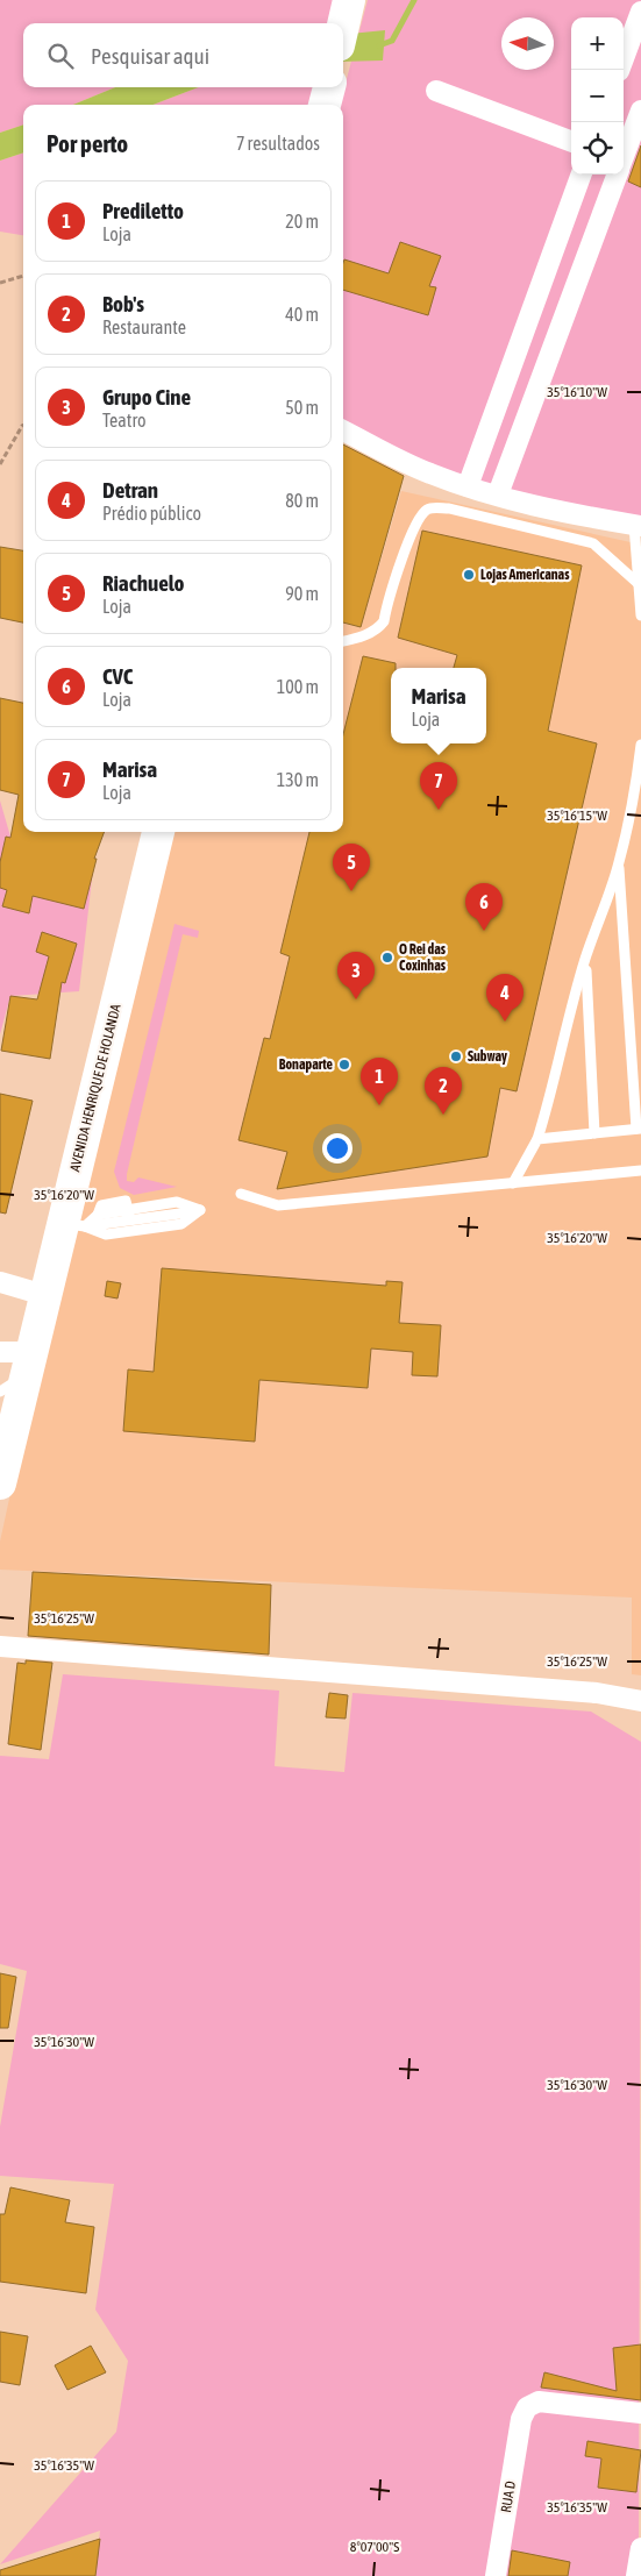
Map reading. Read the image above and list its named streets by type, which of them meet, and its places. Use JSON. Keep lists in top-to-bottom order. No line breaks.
{"streets":{"main road":["AVENIDA HENRIQUE DE HOLANDA"],"street":["RUA D"]},"places":["Lojas Americanas","O Rei das Coxinhas","Subway","Bonaparte"],"north":"left","page":{"map_buttons":["+","−"],"search":"Pesquisar aqui","heading":["Por perto","7 resultados"],"list":[{"mark":"1","name":"Prediletto","note":"Loja","value":"20 m"},{"mark":"2","name":"Bob's","note":"Restaurante","value":"40 m"},{"mark":"3","name":"Grupo Cine","note":"Teatro","value":"50 m"},{"mark":"4","name":"Detran","note":"Prédio público","value":"80 m"},{"mark":"5","name":"Riachuelo","note":"Loja","value":"90 m"},{"mark":"6","name":"CVC","note":"Loja","value":"100 m"},{"mark":"7","name":"Marisa","note":"Loja","value":"130 m"}],"popup":["Marisa","Loja"],"pins":["7","5","6","3","4","1","2"]},"coordinates":["35°16'10\"W","35°16'15\"W","35°16'20\"W","35°16'25\"W","35°16'30\"W","35°16'35\"W","8°07'00\"S"]}
